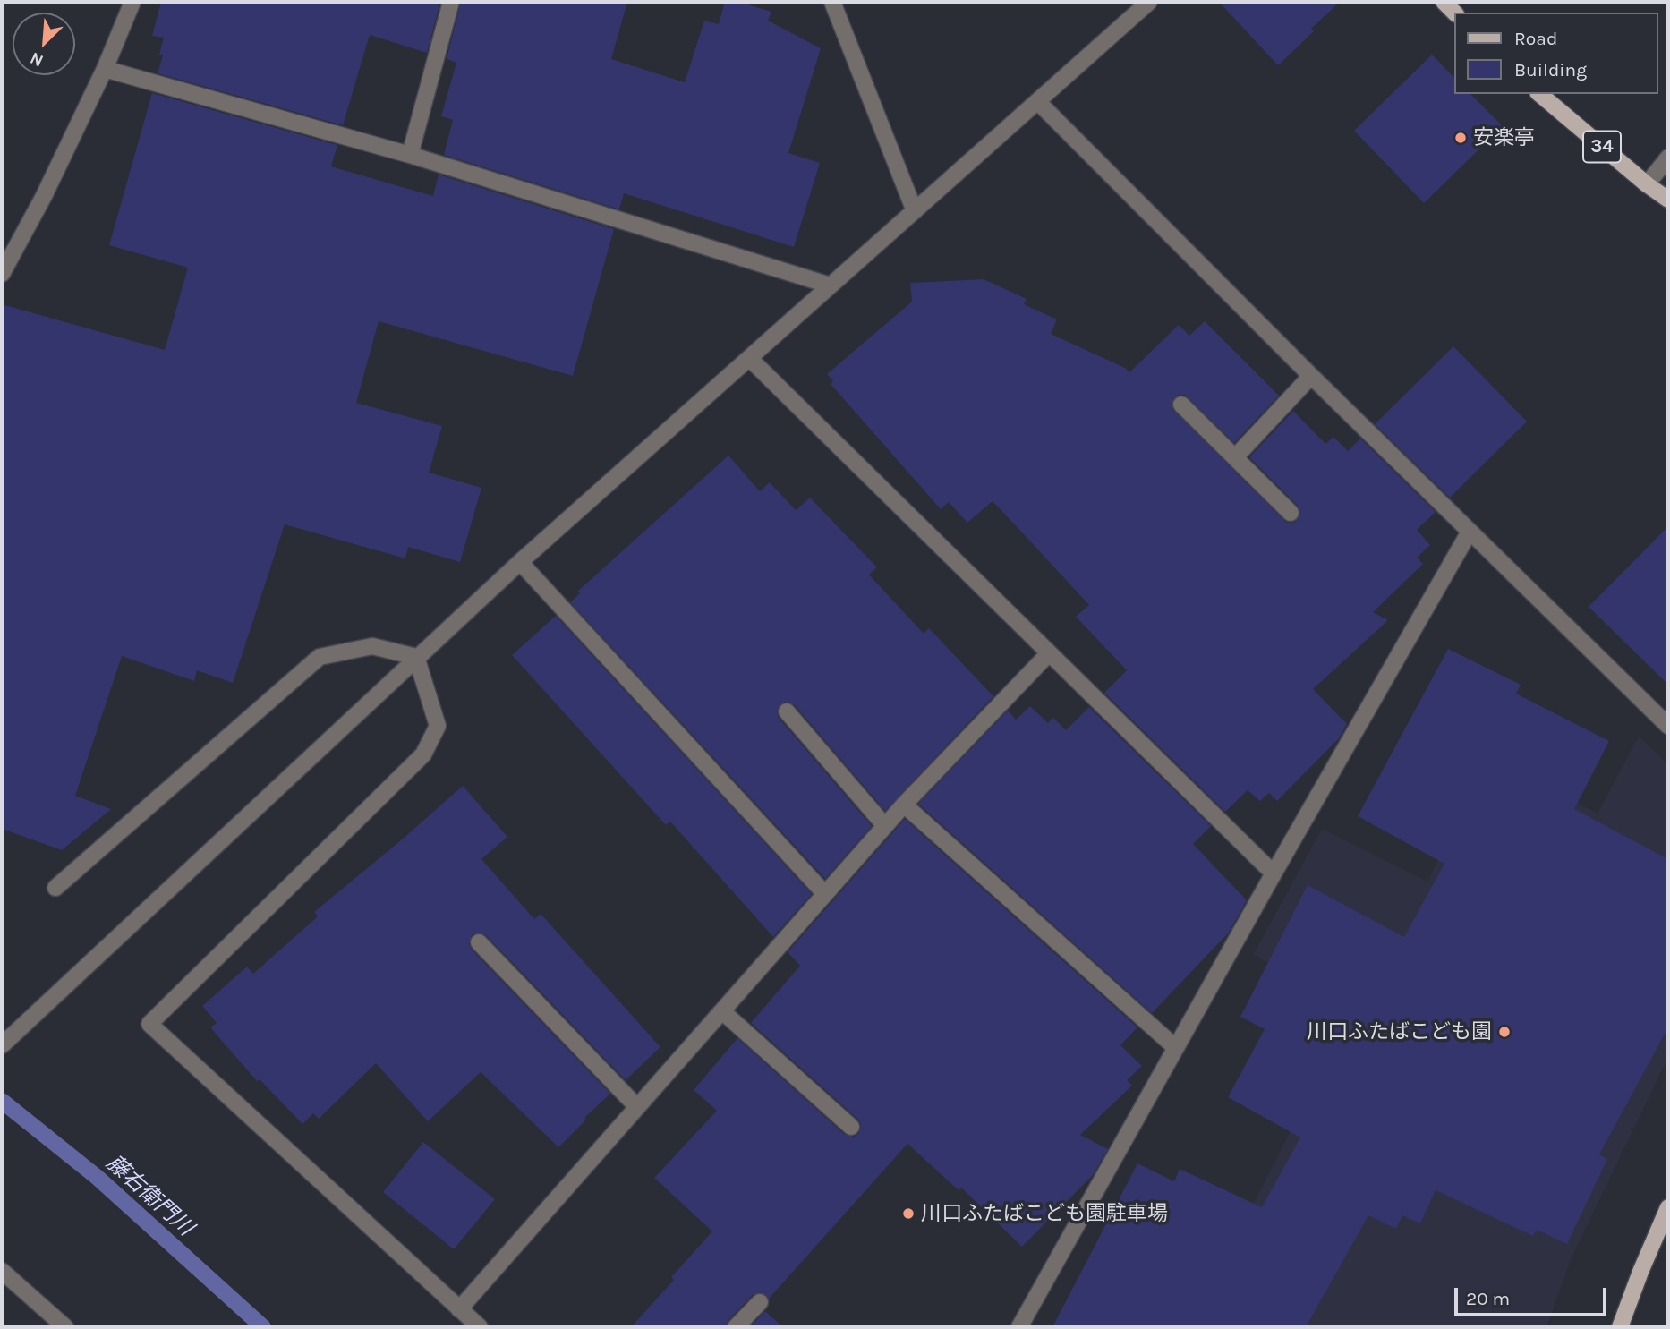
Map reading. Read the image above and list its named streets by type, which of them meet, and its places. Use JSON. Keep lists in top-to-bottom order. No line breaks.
{"streets":{"main road":["34"]},"water":["藤右衛門川"],"places":["安楽亭","川口ふたばこども園","川口ふたばこども園駐車場"],"legend":["Road","Building"],"scale_bar":"20 m","north":"bottom left"}
